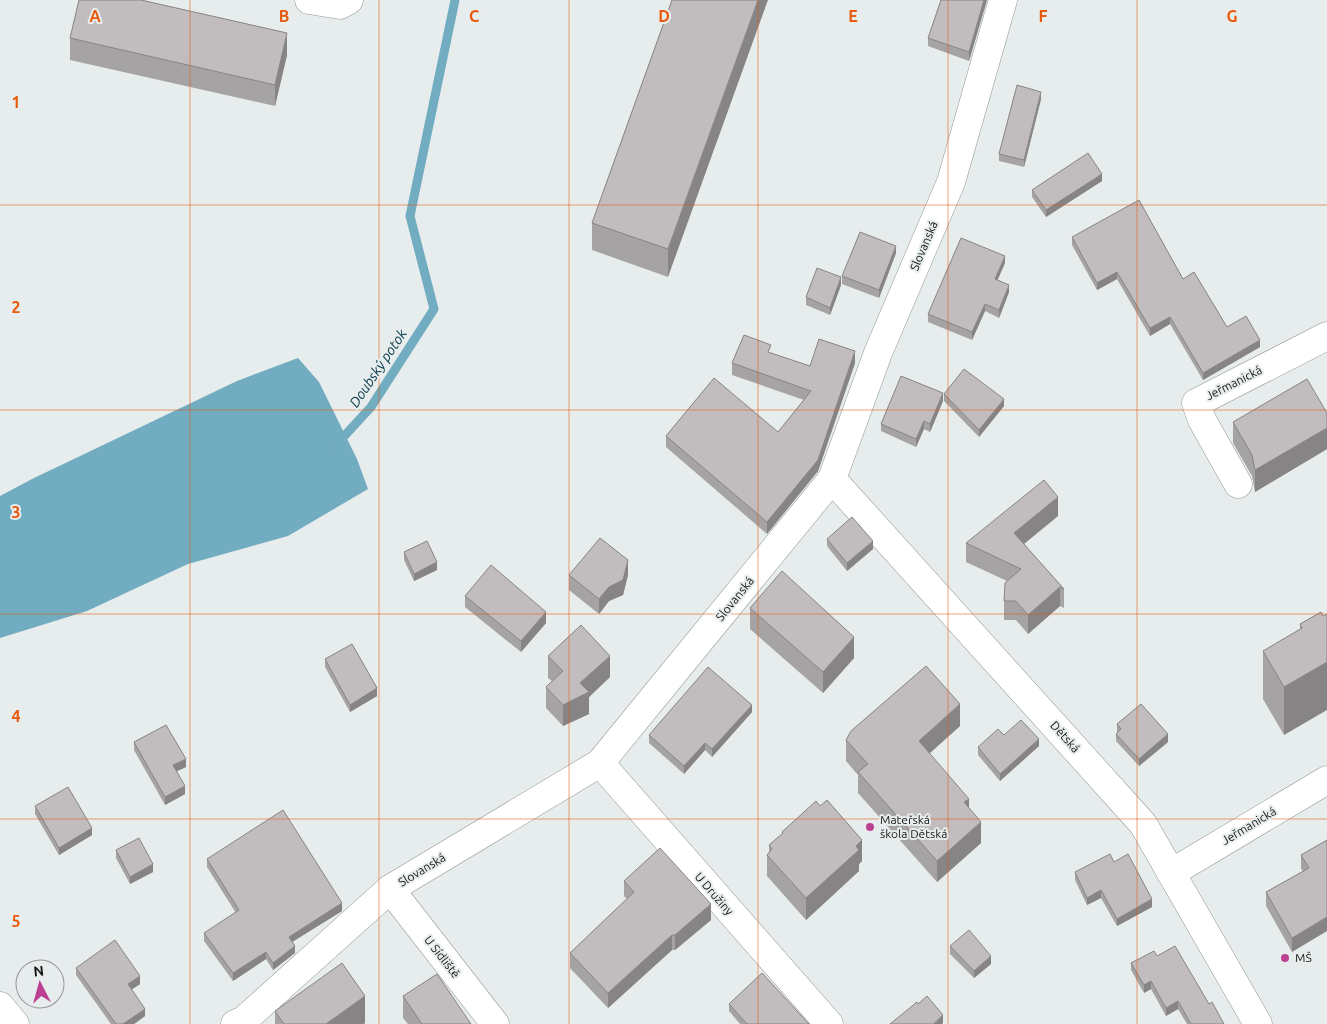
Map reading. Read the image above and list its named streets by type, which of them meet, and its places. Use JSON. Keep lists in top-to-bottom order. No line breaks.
{"streets":{"street":["Slovanská","Jeřmanická","Dětská","U Družiny","U Sídliště"]},"crossings":[["Slovanská","Dětská"],["Slovanská","U Družiny"],["Slovanská","U Sídliště"],["Jeřmanická","Dětská"]],"water":["Doubský potok"],"places":["Mateřská škola Dětská","MŠ"],"north":"top","grid":{"columns":["A","B","C","D","E","F","G"],"rows":["1","2","3","4","5"]}}
